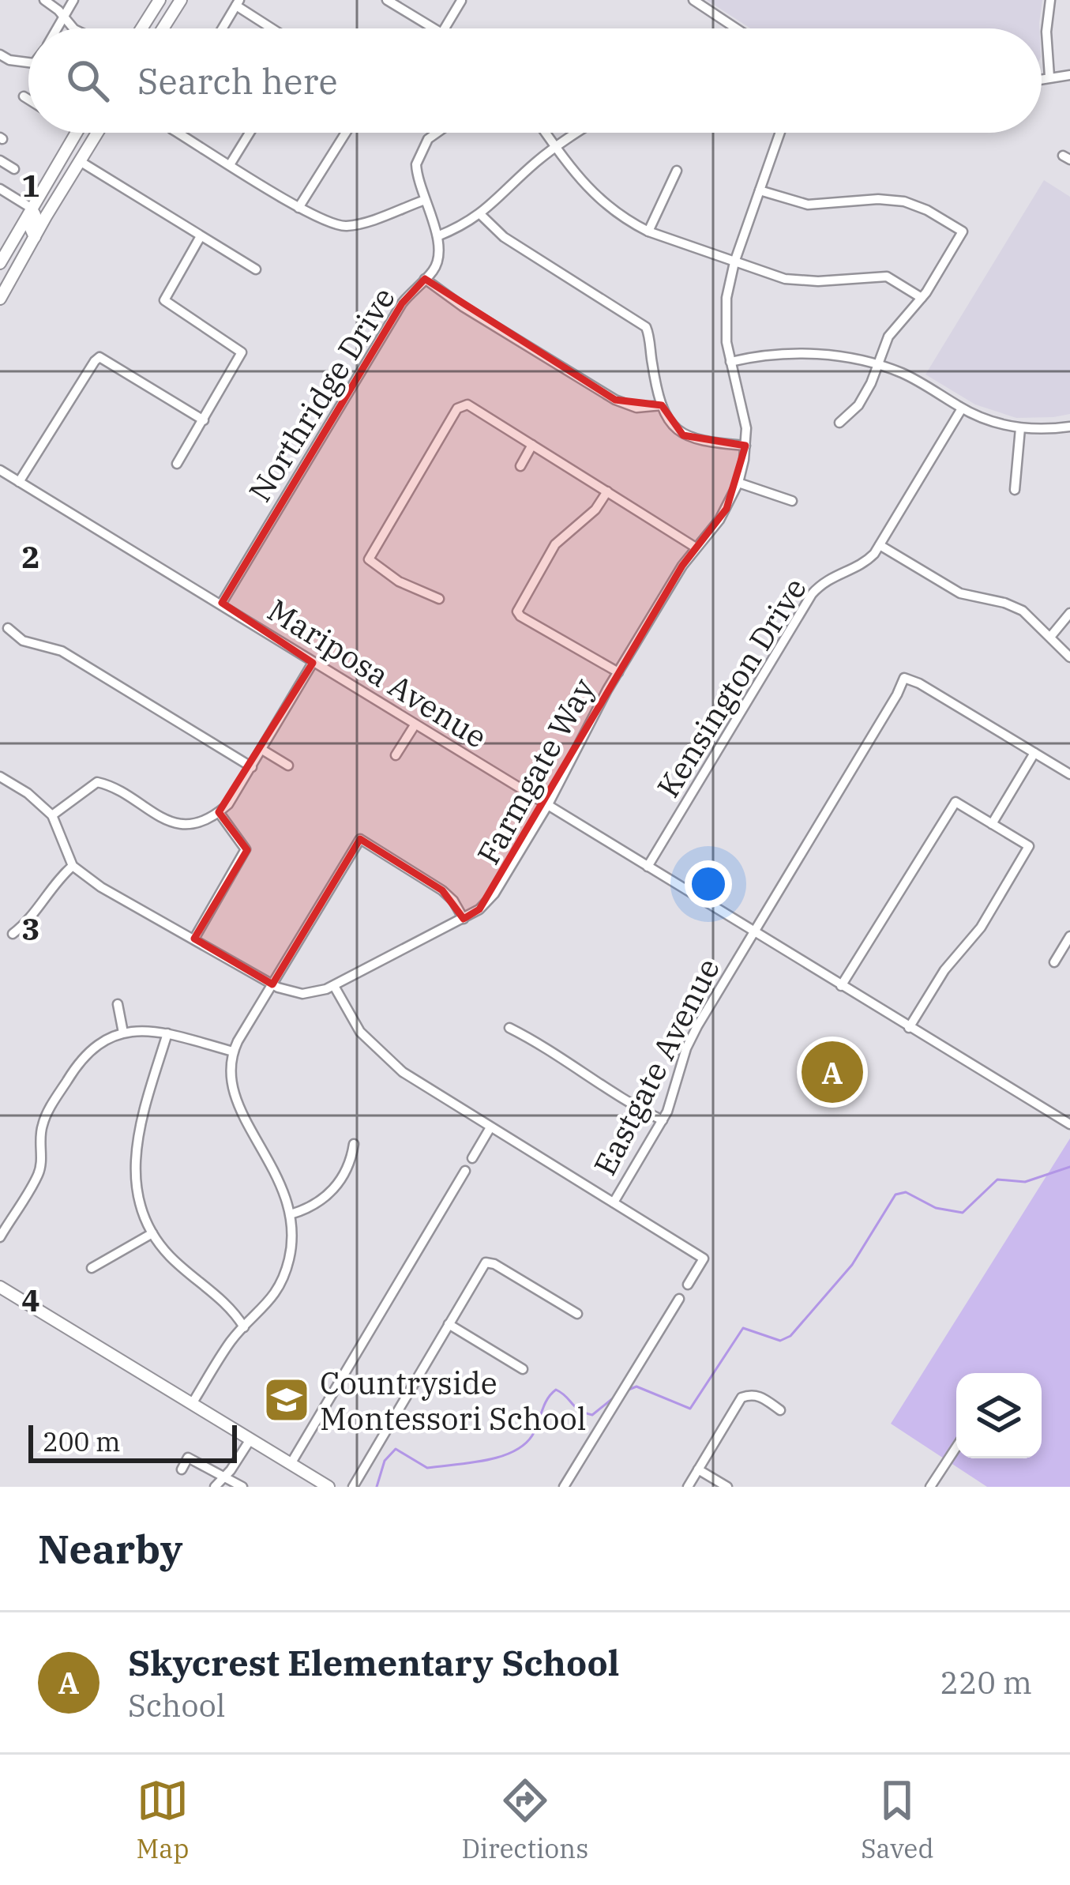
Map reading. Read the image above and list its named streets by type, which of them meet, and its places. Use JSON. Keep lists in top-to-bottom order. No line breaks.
{"streets":{"street":["Northridge Drive","Mariposa Avenue","Kensington Drive","Farmgate Way","Eastgate Avenue"]},"crossings":[["Northridge Drive","Mariposa Avenue"],["Mariposa Avenue","Kensington Drive"],["Mariposa Avenue","Farmgate Way"],["Mariposa Avenue","Eastgate Avenue"]],"places":{"school or university":["Countryside Montessori School"]},"scale_bar":"200 m","page":{"search":"Search here","pins":"A","scale":"200 m","heading":"Nearby","list":[{"mark":"A","name":"Skycrest Elementary School","note":"School","value":"220 m"}],"nav":["Map","Directions","Saved"]},"grid":{"rows":["1","2","3","4"]}}
